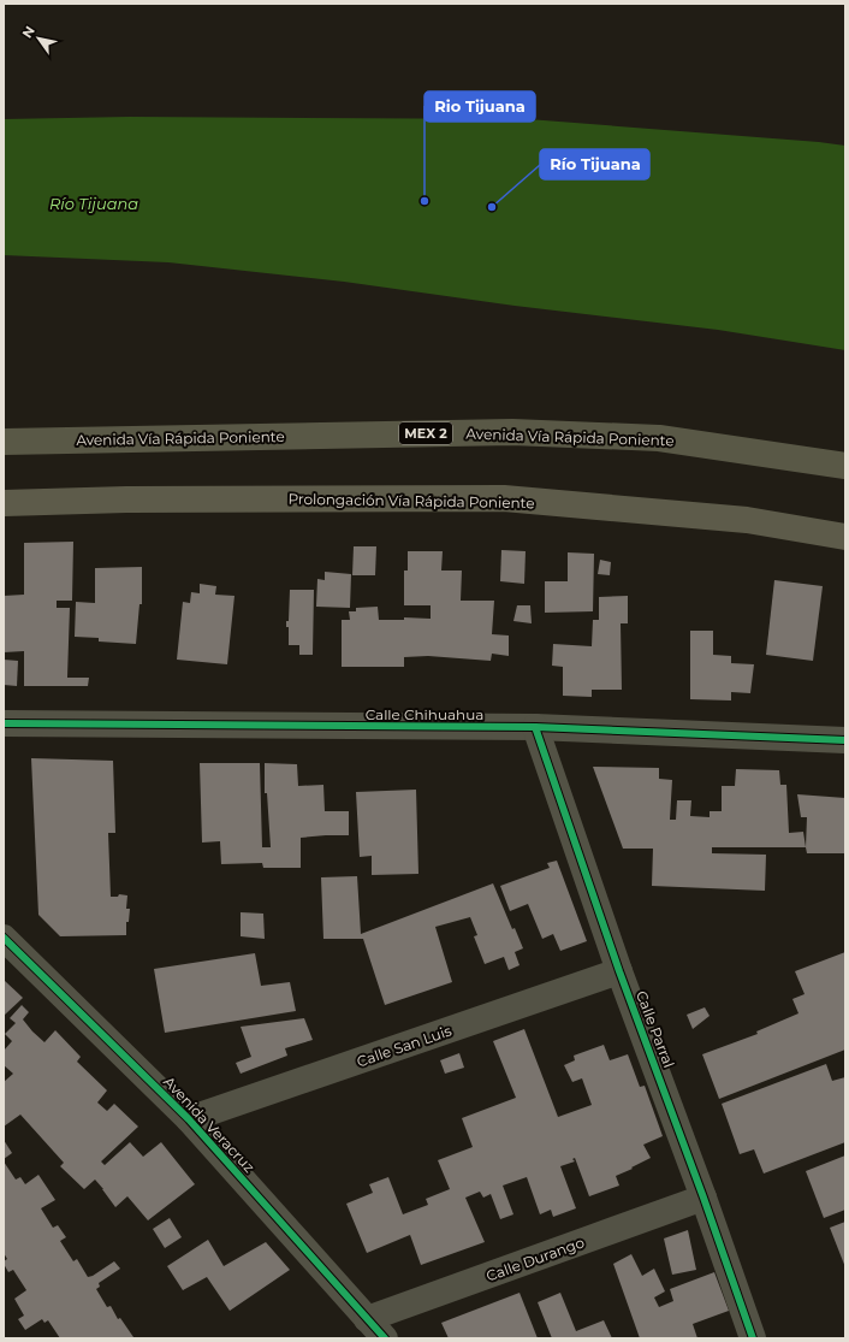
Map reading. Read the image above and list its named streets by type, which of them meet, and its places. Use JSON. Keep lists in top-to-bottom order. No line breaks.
{"streets":{"highway":["MEX 2","Avenida Vía Rápida Poniente"],"main road":["Prolongación Vía Rápida Poniente"],"street":["Calle Chihuahua","Calle Parral","Calle San Luis","Avenida Veracruz","Calle Durango"]},"crossings":[["Calle Chihuahua","Calle Parral"],["Calle Parral","Calle San Luis"],["Calle Parral","Calle Durango"],["Calle San Luis","Avenida Veracruz"],["Avenida Veracruz","Calle Durango"]],"water":["Río Tijuana"],"places":["Rio Tijuana","Río Tijuana"],"north":"top left"}
